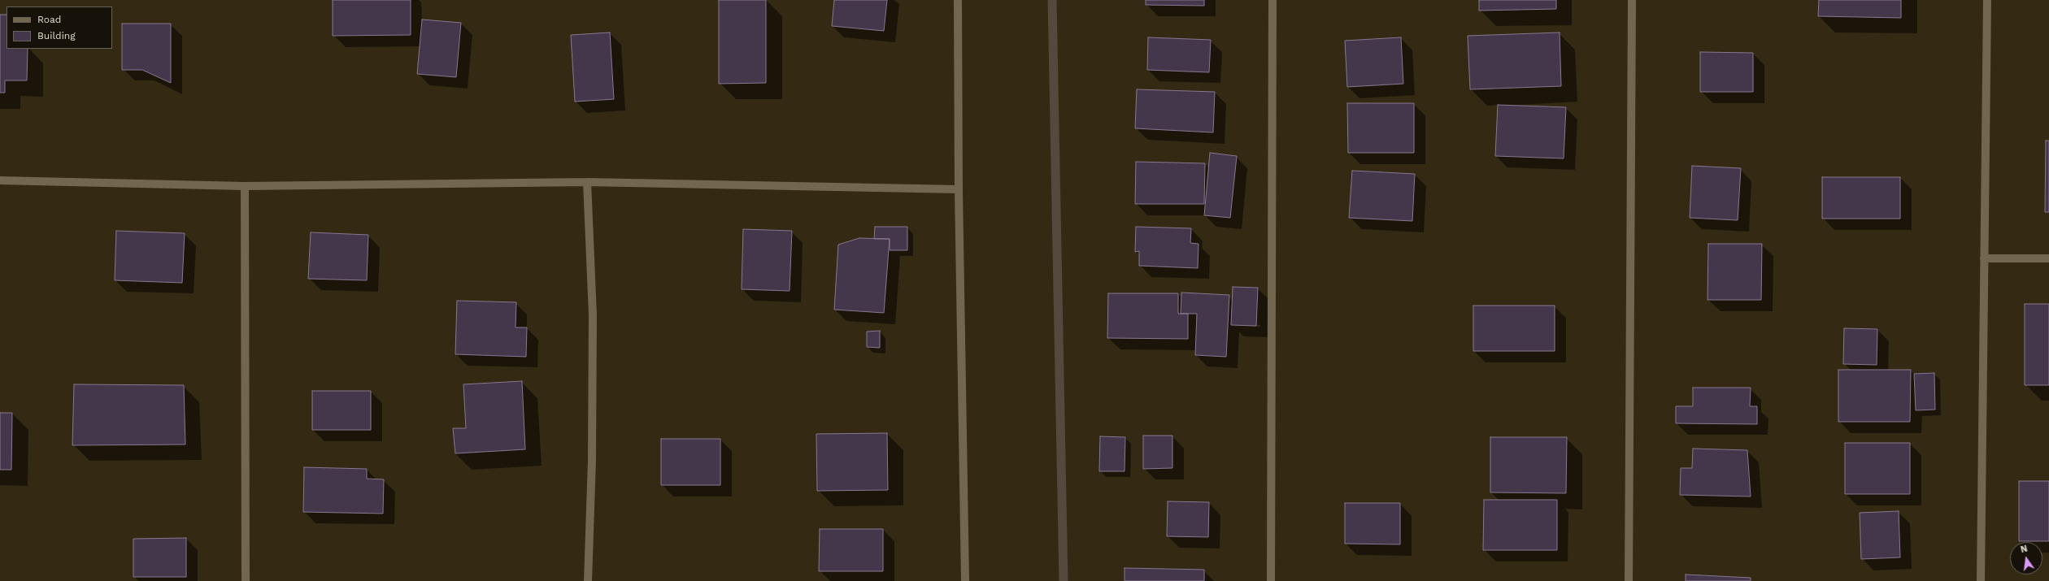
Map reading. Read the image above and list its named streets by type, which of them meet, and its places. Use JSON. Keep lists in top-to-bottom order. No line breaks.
{"legend":["Road","Building"],"north":"top"}
